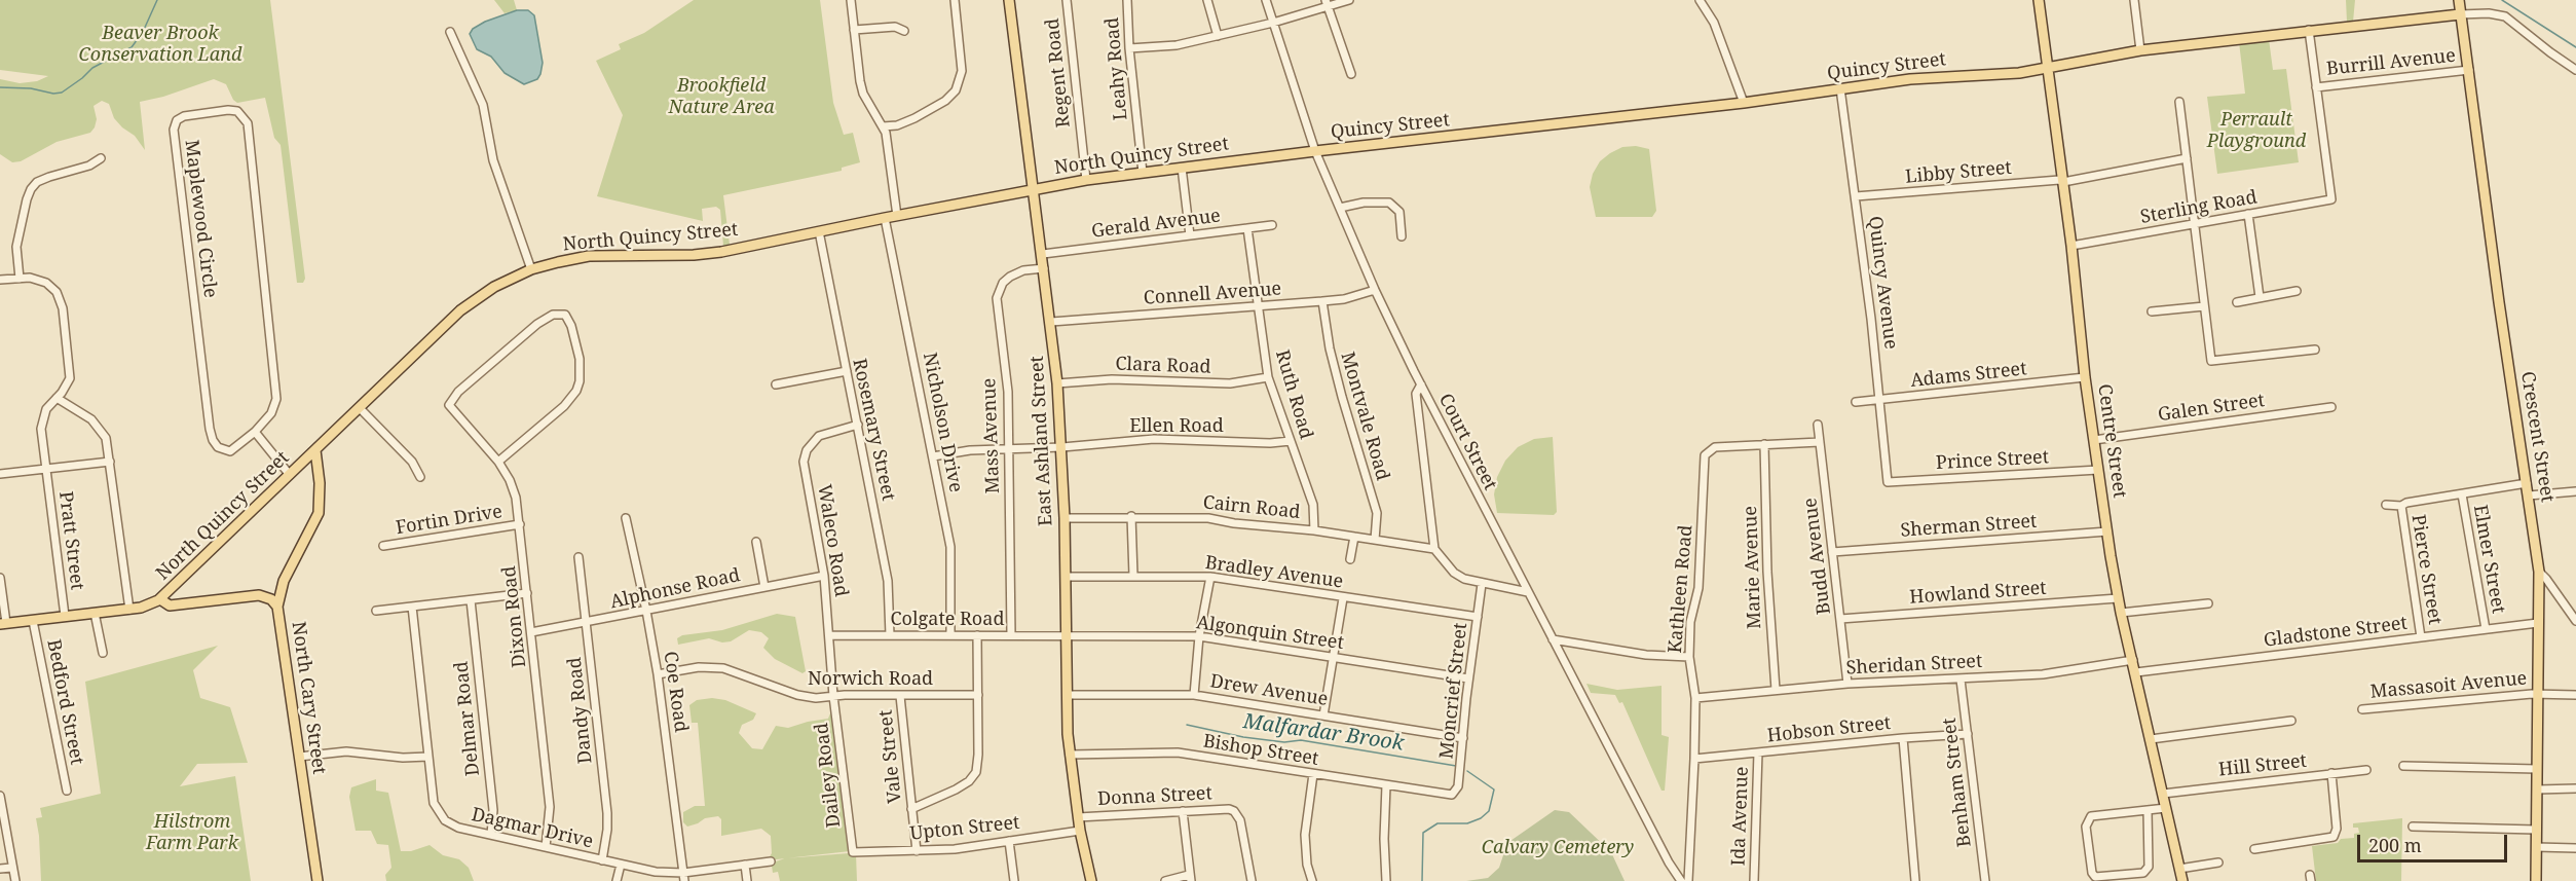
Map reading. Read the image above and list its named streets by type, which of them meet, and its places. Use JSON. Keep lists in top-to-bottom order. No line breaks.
{"streets":{"main road":["Quincy Street","North Quincy Street","Crescent Street","East Ashland Street","Centre Street","North Cary Street"],"street":["Burrill Avenue","Leahy Road","Regent Road","Libby Street","Sterling Road","Maplewood Circle","Gerald Avenue","Quincy Avenue","Connell Avenue","Clara Road","Adams Street","Ruth Road","Galen Street","Montvale Road","Nicholson Drive","Ellen Road","Rosemary Street","Mass Avenue","Court Street","Prince Street","Cairn Road","Fortin Drive","Sherman Street","Pratt Street","Waleco Road","Budd Avenue","Elmer Street","Marie Avenue","Pierce Street","Bradley Avenue","Alphonse Road","Kathleen Road","Howland Street","Dixon Road","Colgate Road","Gladstone Street","Algonquin Street","Sheridan Street","Norwich Road","Massasoit Avenue","Drew Avenue","Moncrief Street","Coe Road","Bedford Street","Dandy Road","Delmar Road","Hobson Street","Bishop Street","Vale Street","Hill Street","Dailey Road","Benham Street","Donna Street","Ida Avenue","Dagmar Drive","Upton Street"]},"crossings":[["Burrill Avenue","Sterling Road"],["Burrill Avenue","Crescent Street"],["Quincy Street","North Quincy Street"],["Quincy Street","Quincy Avenue"],["Quincy Street","Crescent Street"],["Quincy Street","Centre Street"],["Quincy Street","Court Street"],["Leahy Road","North Quincy Street"],["Regent Road","North Quincy Street"],["North Quincy Street","Nicholson Drive"],["North Quincy Street","Rosemary Street"],["North Quincy Street","East Ashland Street"],["North Quincy Street","Court Street"],["North Quincy Street","Pratt Street"],["North Quincy Street","North Cary Street"],["North Quincy Street","Bedford Street"],["Libby Street","Quincy Avenue"],["Libby Street","Centre Street"],["Sterling Road","Centre Street"],["Gerald Avenue","Ruth Road"],["Gerald Avenue","East Ashland Street"],["Quincy Avenue","Adams Street"],["Quincy Avenue","Prince Street"],["Connell Avenue","Ruth Road"],["Connell Avenue","Montvale Road"],["Connell Avenue","East Ashland Street"],["Connell Avenue","Court Street"],["Clara Road","Ruth Road"],["Clara Road","East Ashland Street"],["Adams Street","Centre Street"],["Ruth Road","Ellen Road"],["Ruth Road","Cairn Road"],["Galen Street","Centre Street"],["Montvale Road","Cairn Road"],["Nicholson Drive","Ellen Road"],["Nicholson Drive","Colgate Road"],["Ellen Road","Mass Avenue"],["Ellen Road","East Ashland Street"],["Rosemary Street","Waleco Road"],["Rosemary Street","Colgate Road"],["Mass Avenue","East Ashland Street"],["Mass Avenue","Colgate Road"],["Crescent Street","Gladstone Street"],["Crescent Street","Massasoit Avenue"],["East Ashland Street","Cairn Road"],["East Ashland Street","Bradley Avenue"],["East Ashland Street","Colgate Road"],["East Ashland Street","Algonquin Street"],["East Ashland Street","Drew Avenue"],["East Ashland Street","Bishop Street"],["East Ashland Street","Donna Street"],["East Ashland Street","Upton Street"],["Centre Street","Prince Street"],["Centre Street","Sherman Street"],["Centre Street","Howland Street"],["Centre Street","Gladstone Street"],["Centre Street","Sheridan Street"],["Centre Street","Hill Street"],["Fortin Drive","Dixon Road"],["Sherman Street","Budd Avenue"],["Waleco Road","Alphonse Road"],["Waleco Road","Colgate Road"],["Waleco Road","Norwich Road"],["Waleco Road","Dailey Road"],["Budd Avenue","Kathleen Road"],["Budd Avenue","Howland Street"],["Budd Avenue","Sheridan Street"],["Elmer Street","Gladstone Street"],["Marie Avenue","Kathleen Road"],["Marie Avenue","Sheridan Street"],["Pierce Street","Gladstone Street"],["Bradley Avenue","Moncrief Street"],["Alphonse Road","Dixon Road"],["Alphonse Road","Coe Road"],["Alphonse Road","Dandy Road"],["Kathleen Road","Sheridan Street"],["Kathleen Road","Hobson Street"],["Dixon Road","Dagmar Drive"],["Colgate Road","Algonquin Street"],["Algonquin Street","Moncrief Street"],["Sheridan Street","Benham Street"],["Norwich Road","Coe Road"],["Norwich Road","Vale Street"],["Norwich Road","Dailey Road"],["Drew Avenue","Moncrief Street"],["Moncrief Street","Bishop Street"],["Coe Road","Dagmar Drive"],["Dandy Road","Dagmar Drive"],["Delmar Road","Dagmar Drive"],["Hobson Street","Benham Street"],["Hobson Street","Ida Avenue"],["Vale Street","Upton Street"],["Dailey Road","Upton Street"]],"water":["Malfardar Brook"],"parks":["Beaver Brook Conservation Land","Brookfield Nature Area","Perrault Playground","Hilstrom Farm Park","Calvary Cemetery"],"scale_bar":"200 m"}
